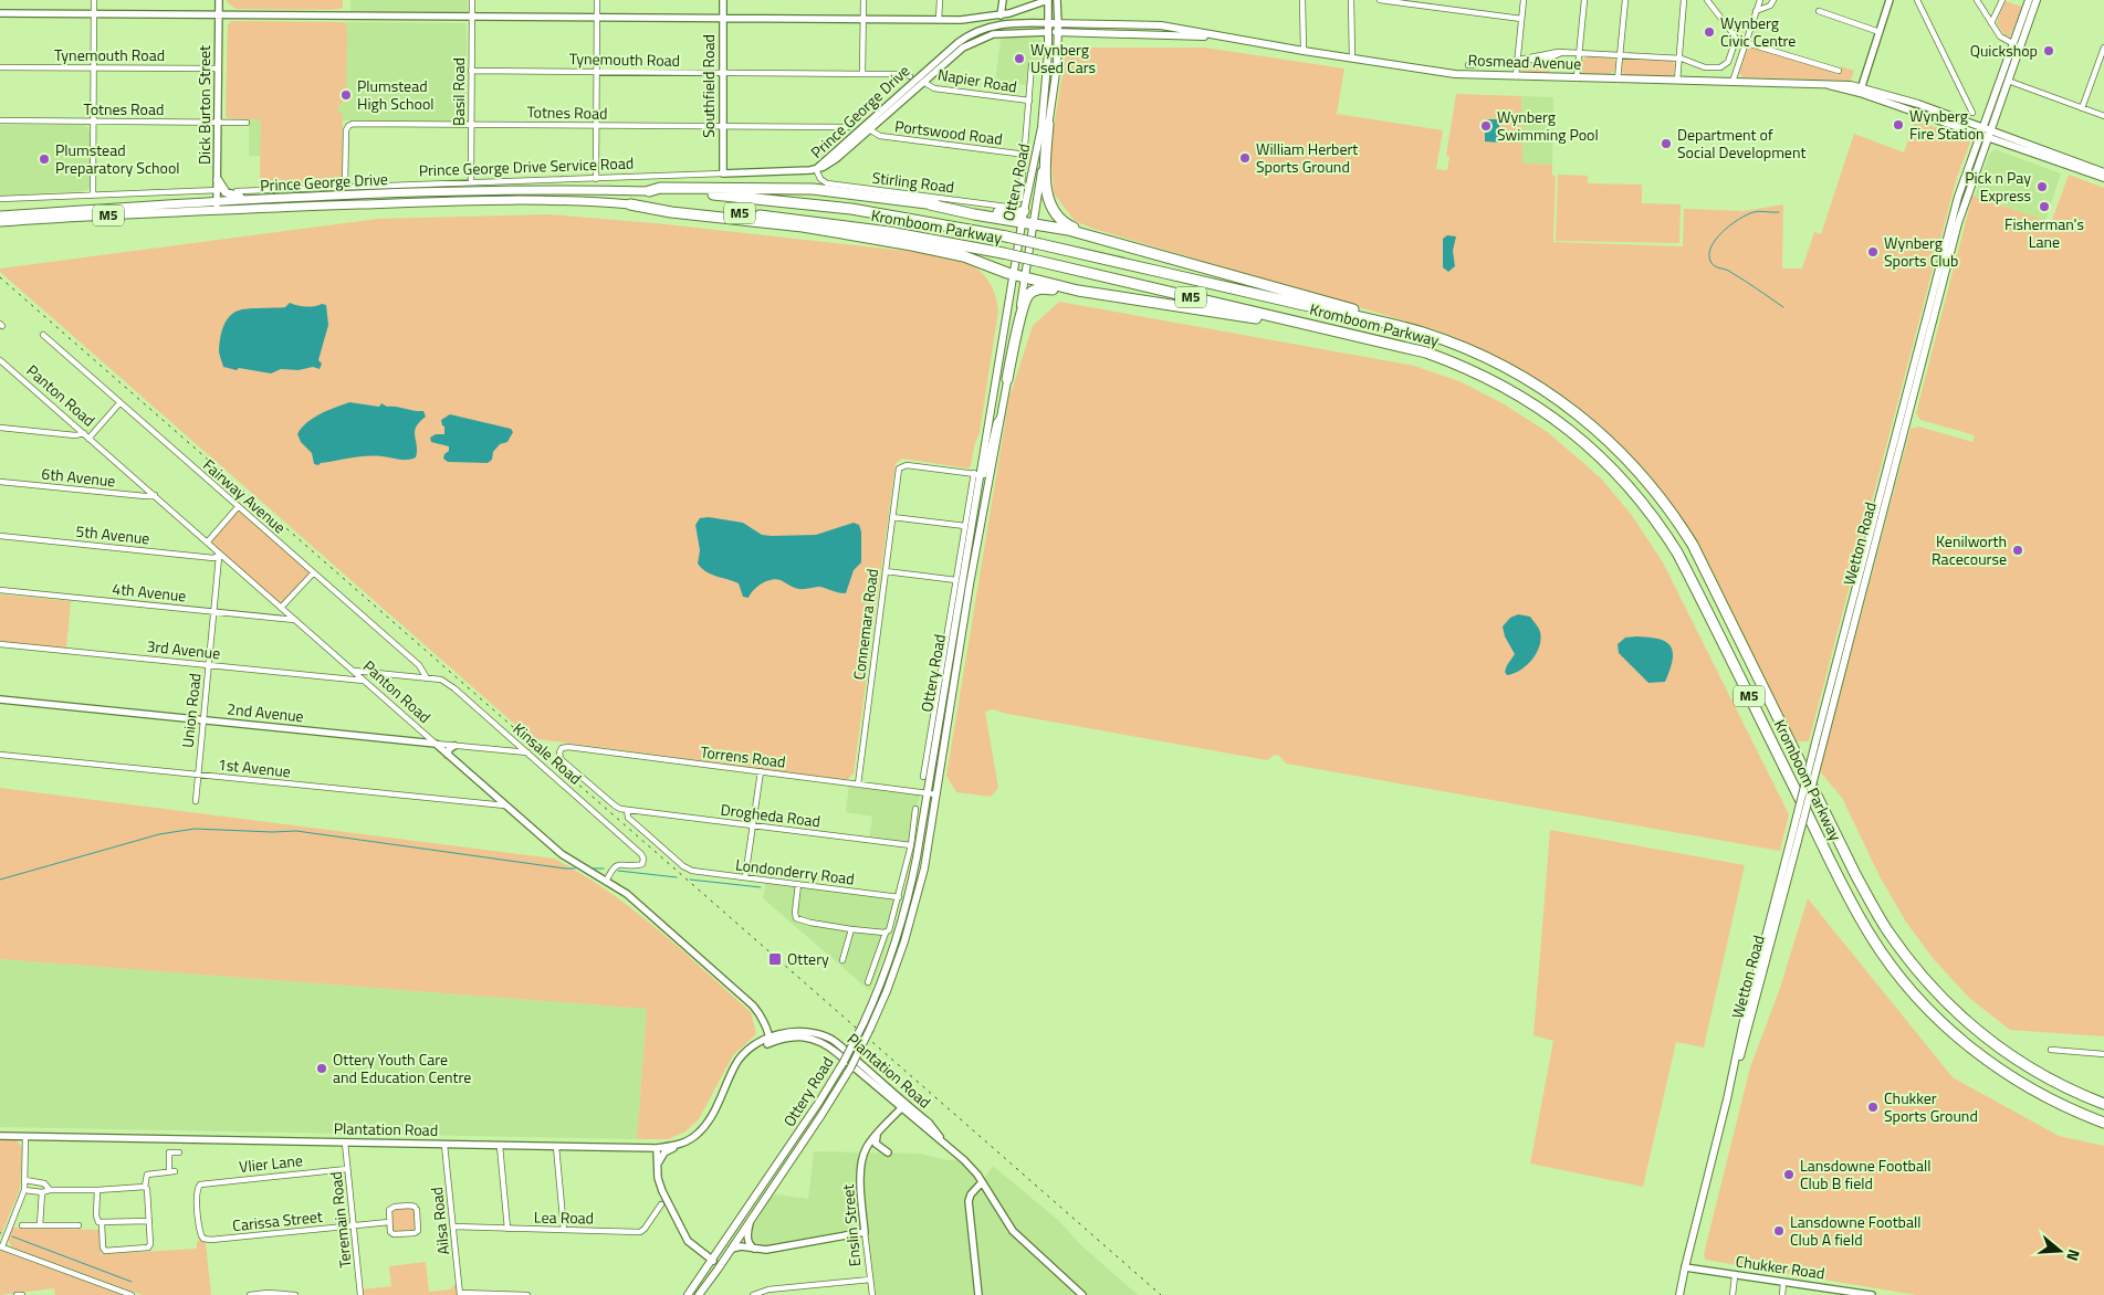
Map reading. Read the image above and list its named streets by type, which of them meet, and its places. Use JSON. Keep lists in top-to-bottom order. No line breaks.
{"streets":{"highway":["M5","Kromboom Parkway"],"main road":["Rosmead Avenue","Prince George Drive","Ottery Road","Wetton Road"],"street":["Tynemouth Road","Napier Road","Southfield Road","Basil Road","Dick Burton Street","Totnes Road","Portswood Road","Prince George Drive Service Road","Stirling Road","Panton Road","6th Avenue","Fairway Avenue","5th Avenue","4th Avenue","Connemara Road","3rd Avenue","Union Road","2nd Avenue","Kinsale Road","Torrens Road","1st Avenue","Drogheda Road","Londonderry Road","Plantation Road","Vlier Lane","Lea Road","Teremain Road","Carissa Street","Ailsa Road","Enslin Street","Chukker Road"]},"crossings":[["Tynemouth Road","Southfield Road"],["Tynemouth Road","Basil Road"],["Tynemouth Road","Dick Burton Street"],["Rosmead Avenue","Prince George Drive"],["Rosmead Avenue","Ottery Road"],["Rosmead Avenue","Wetton Road"],["Napier Road","Prince George Drive"],["Southfield Road","Totnes Road"],["Southfield Road","Prince George Drive Service Road"],["Basil Road","Totnes Road"],["Basil Road","Prince George Drive Service Road"],["Dick Burton Street","Totnes Road"],["Totnes Road","Prince George Drive Service Road"],["Prince George Drive","Portswood Road"],["Prince George Drive","Prince George Drive Service Road"],["Prince George Drive","Stirling Road"],["Prince George Drive","Ottery Road"],["Prince George Drive","Kromboom Parkway"],["Prince George Drive Service Road","Stirling Road"],["Stirling Road","Ottery Road"],["Ottery Road","Connemara Road"],["Ottery Road","Torrens Road"],["Panton Road","6th Avenue"],["Panton Road","5th Avenue"],["Panton Road","4th Avenue"],["Panton Road","3rd Avenue"],["Panton Road","Union Road"],["Panton Road","2nd Avenue"],["Panton Road","Kinsale Road"],["Panton Road","1st Avenue"],["Panton Road","Plantation Road"],["Fairway Avenue","Kinsale Road"],["5th Avenue","Union Road"],["Wetton Road","Chukker Road"],["4th Avenue","Union Road"],["Connemara Road","Torrens Road"],["3rd Avenue","Union Road"],["Union Road","2nd Avenue"],["Union Road","1st Avenue"],["2nd Avenue","Kinsale Road"],["Torrens Road","Drogheda Road"],["Torrens Road","Londonderry Road"],["Drogheda Road","Londonderry Road"],["Plantation Road","Teremain Road"],["Plantation Road","Ailsa Road"],["Plantation Road","Enslin Street"],["Vlier Lane","Teremain Road"],["Vlier Lane","Carissa Street"],["Lea Road","Ailsa Road"],["Teremain Road","Carissa Street"]],"places":{"other":["Wynberg Civic Centre","Quickshop","Wynberg Used Cars","Plumstead High School","Wynberg Fire Station","Wynberg Swimming Pool","Department of Social Development","William Herbert Sports Ground","Plumstead Preparatory School","Pick n Pay Express","Fisherman's Lane","Wynberg Sports Club","Kenilworth Racecourse","Ottery Youth Care and Education Centre","Chukker Sports Ground","Lansdowne Football Club B field","Lansdowne Football Club A field"],"transit":["Ottery"]},"north":"right"}
